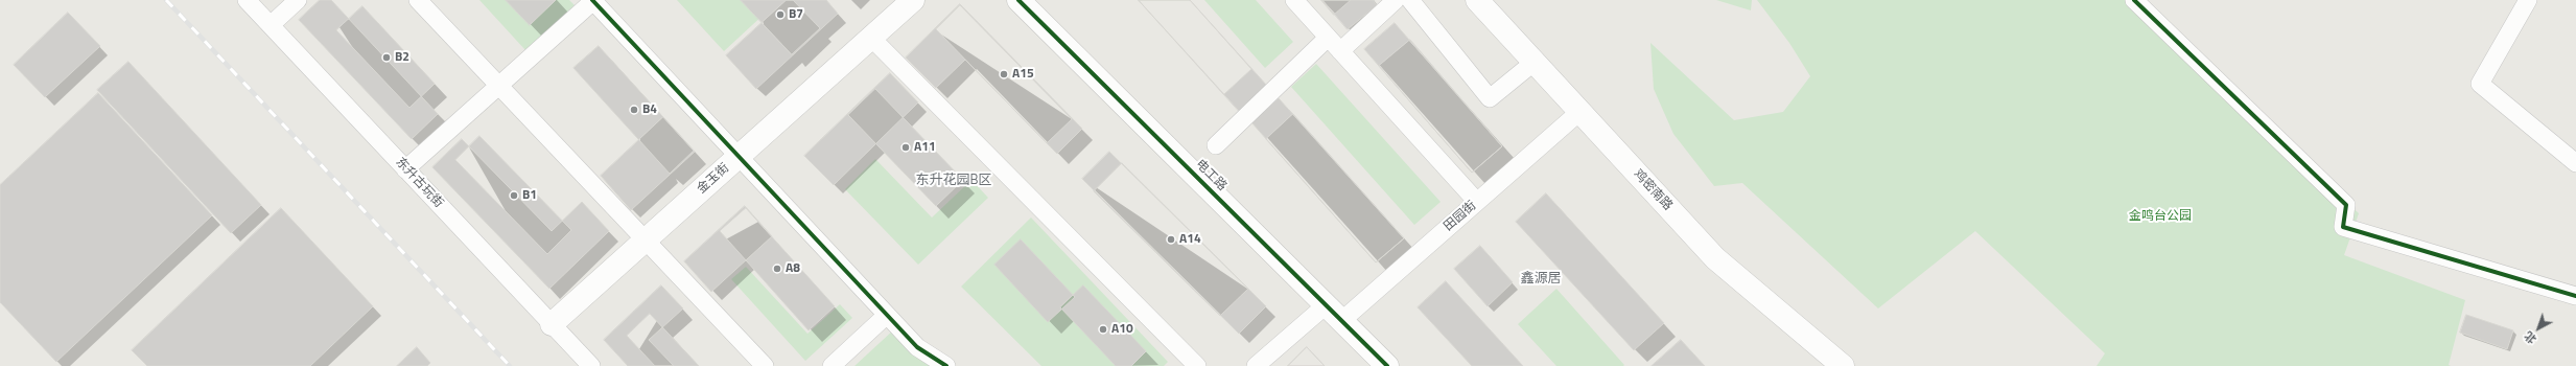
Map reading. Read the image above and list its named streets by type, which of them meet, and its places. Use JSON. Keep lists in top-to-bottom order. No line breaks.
{"streets":{"street":["电工路","金玉街","东升古玩街","鸡密南路","田园街"]},"crossings":[["电工路","田园街"],["金玉街","东升古玩街"],["鸡密南路","田园街"]],"districts":["东升花园B区","鑫源居"],"parks":["金鸣台公园"],"places":["B7","B2","A15","B4","A11","B1","A14","A8","A10"],"north":"bottom left"}
